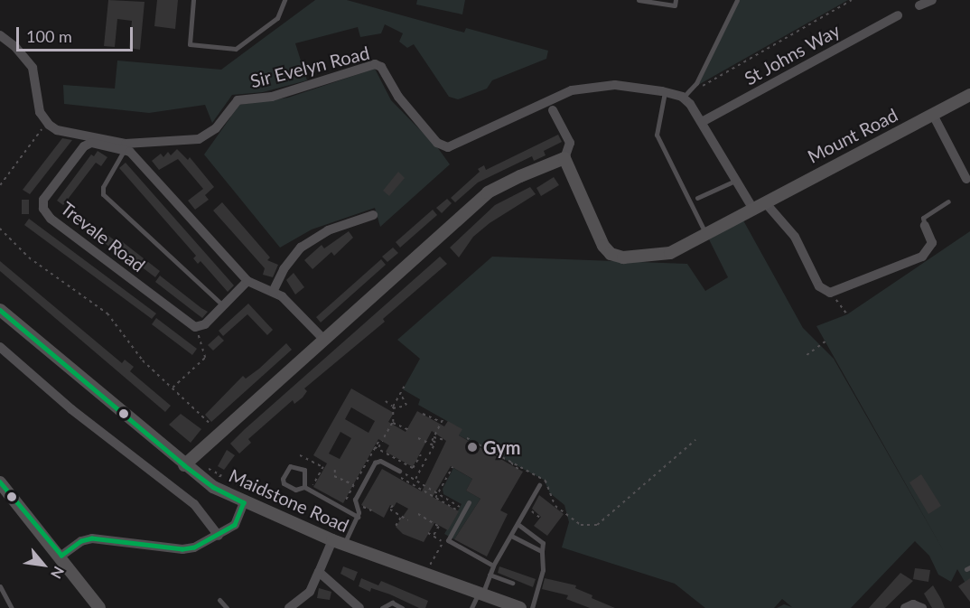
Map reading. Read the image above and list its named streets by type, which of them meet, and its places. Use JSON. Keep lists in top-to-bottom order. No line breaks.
{"streets":{"street":["St Johns Way","Sir Evelyn Road","Mount Road","Trevale Road","Maidstone Road"]},"places":["Gym"],"scale_bar":"100 m","north":"bottom right"}
